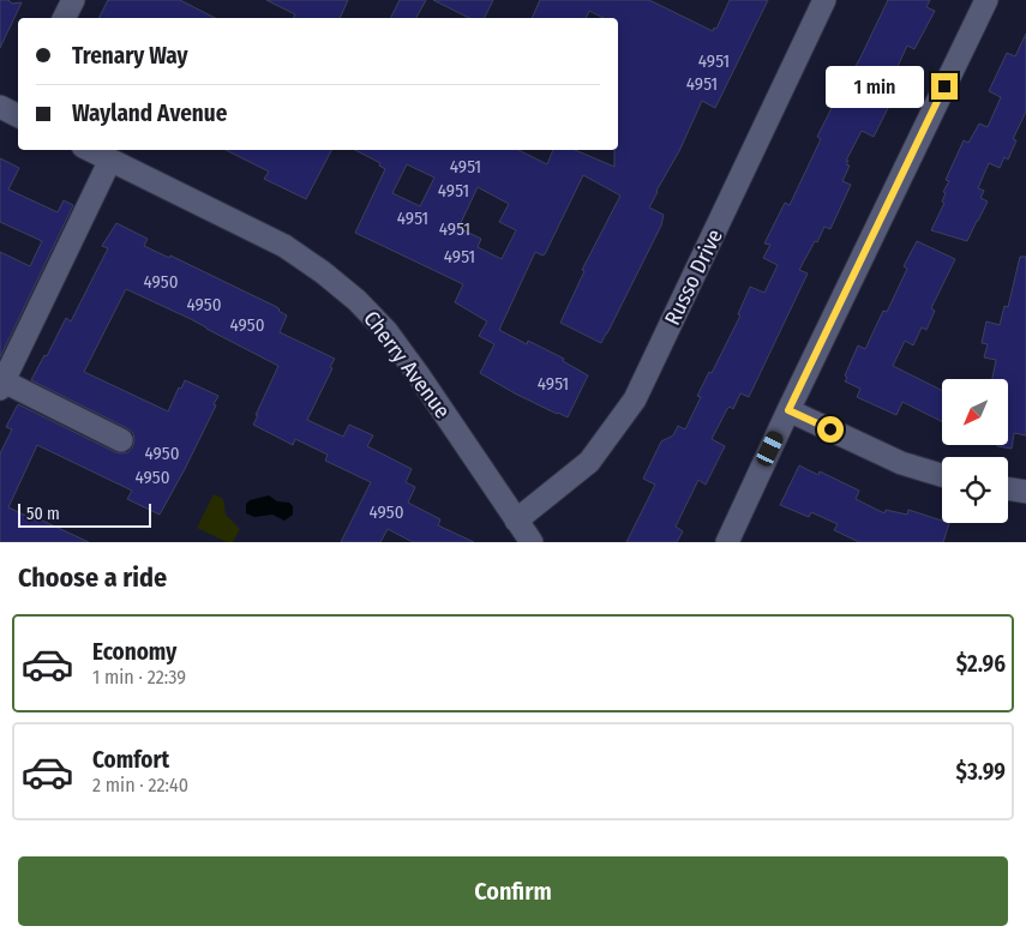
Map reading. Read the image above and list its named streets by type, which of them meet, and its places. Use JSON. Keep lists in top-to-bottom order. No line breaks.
{"streets":{"street":["Russo Drive","Cherry Avenue"]},"crossings":[["Russo Drive","Cherry Avenue"]],"house_numbers":["4951","4951","4951","4951","4951","4951","4951","4950","4950","4950","4951","4950","4950","4950"],"scale_bar":"50 m","north":"bottom left","page":{"banner":["Trenary Way","Wayland Avenue"],"bubble":"1 min","scale":"50 m","heading":"Choose a ride","list":[{"name":"Economy","note":"1 min · 22:39","value":"$2.96"},{"name":"Comfort","note":"2 min · 22:40","value":"$3.99"}],"buttons":"Confirm"}}
